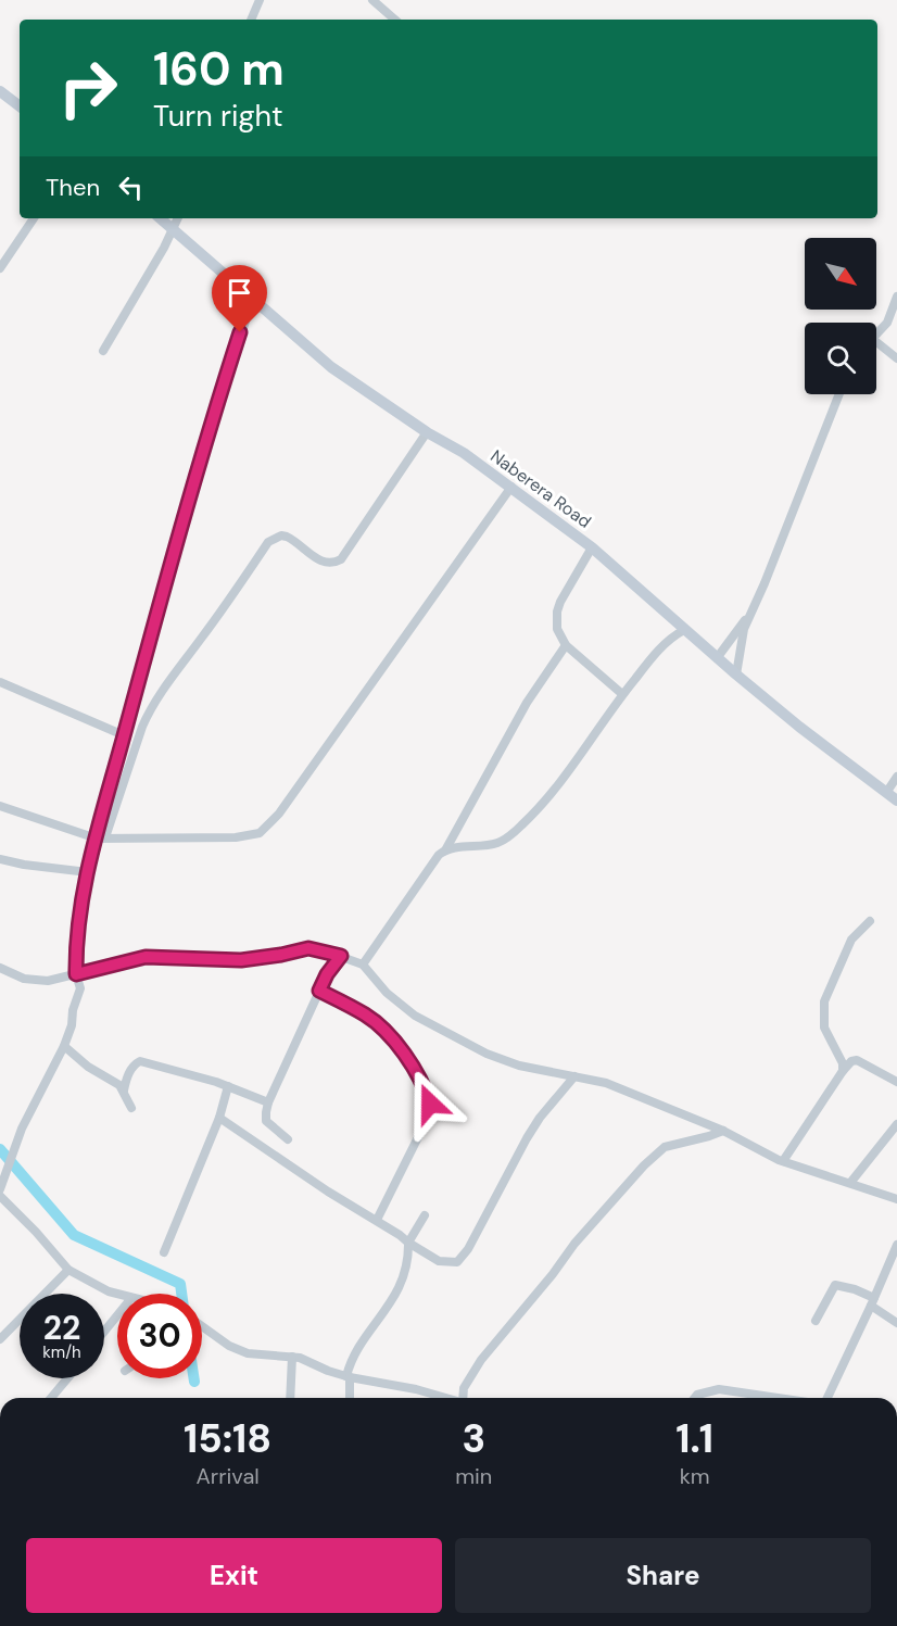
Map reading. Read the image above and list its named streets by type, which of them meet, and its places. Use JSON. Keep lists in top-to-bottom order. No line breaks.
{"streets":{"street":["Naberera Road"]},"north":"bottom right","page":{"turn":["160 m","Turn right"],"then":"Then","speed":"22 km/h","limit":"30","eta":["15:18","Arrival","3","min","1.1","km"],"buttons":["Exit","Share"]}}
